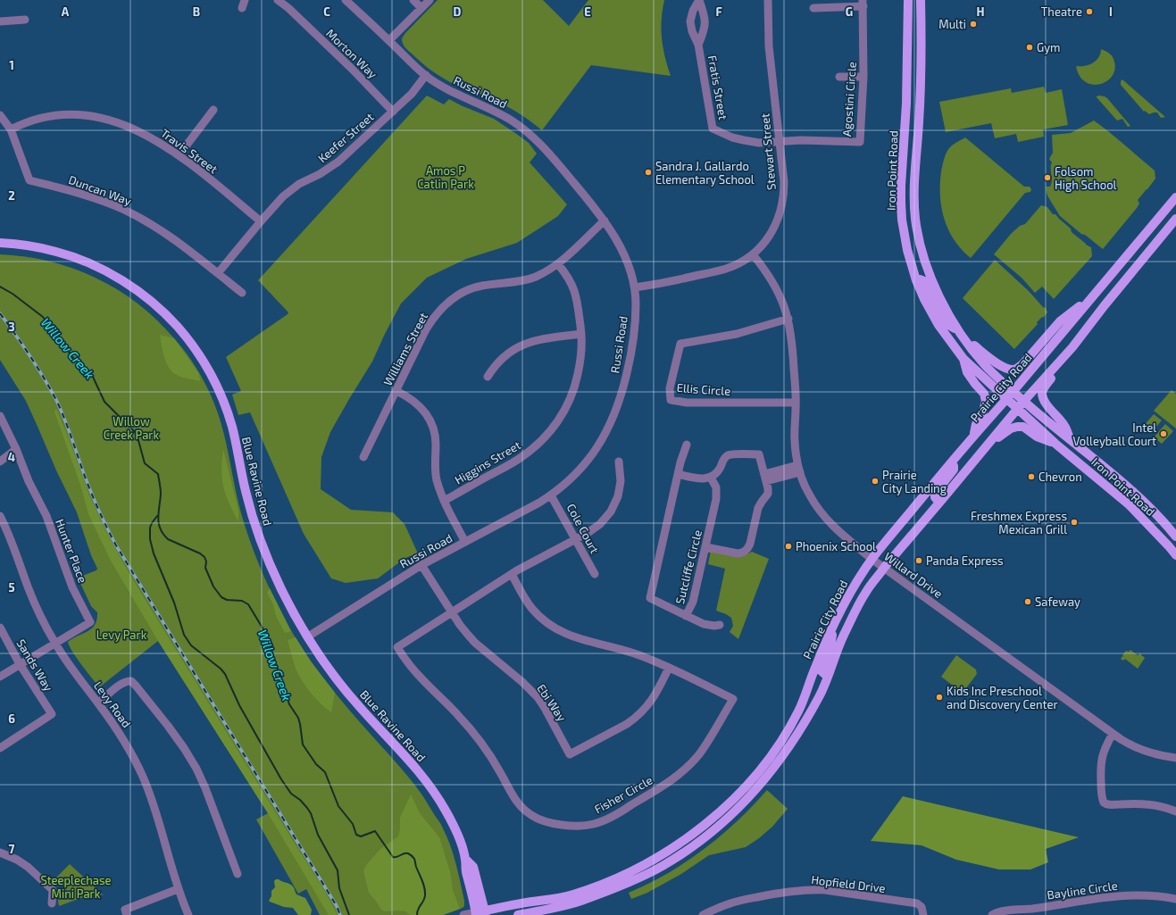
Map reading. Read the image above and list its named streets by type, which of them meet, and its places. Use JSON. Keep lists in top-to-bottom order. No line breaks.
{"streets":{"main road":["Iron Point Road","Prairie City Road","Blue Ravine Road"],"street":["Morton Way","Fratis Street","Russi Road","Agostini Circle","Keefer Street","Travis Street","Stewart Street","Duncan Way","Williams Street","Ellis Circle","Higgins Street","Cole Court","Hunter Place","Sutcliffe Circle","Willard Drive","Sands Way","Ebi Way","Levy Road","Fisher Circle","Hopfield Drive","Bayline Circle"]},"crossings":[["Morton Way","Keefer Street"],["Fratis Street","Agostini Circle"],["Fratis Street","Stewart Street"],["Russi Road","Keefer Street"],["Russi Road","Stewart Street"],["Russi Road","Williams Street"],["Russi Road","Blue Ravine Road"],["Russi Road","Cole Court"],["Russi Road","Ebi Way"],["Agostini Circle","Stewart Street"],["Keefer Street","Travis Street"],["Keefer Street","Duncan Way"],["Travis Street","Duncan Way"],["Stewart Street","Willard Drive"],["Iron Point Road","Prairie City Road"],["Williams Street","Higgins Street"],["Prairie City Road","Blue Ravine Road"],["Prairie City Road","Willard Drive"],["Ellis Circle","Willard Drive"],["Cole Court","Fisher Circle"],["Hunter Place","Levy Road"],["Ebi Way","Fisher Circle"]],"water":["Willow Creek"],"parks":["Amos P Catlin Park","Willow Creek Park","Levy Park","Steeplechase Mini Park"],"places":["Theatre","Multi","Gym","Sandra J. Gallardo Elementary School","Folsom High School","Intel Volleyball Court","Chevron","Prairie City Landing","Freshmex Express Mexican Grill","Phoenix School","Panda Express","Safeway","Kids Inc Preschool and Discovery Center"],"grid":{"columns":["A","B","C","D","E","F","G","H","I"],"rows":["1","2","3","4","5","6","7"]}}
